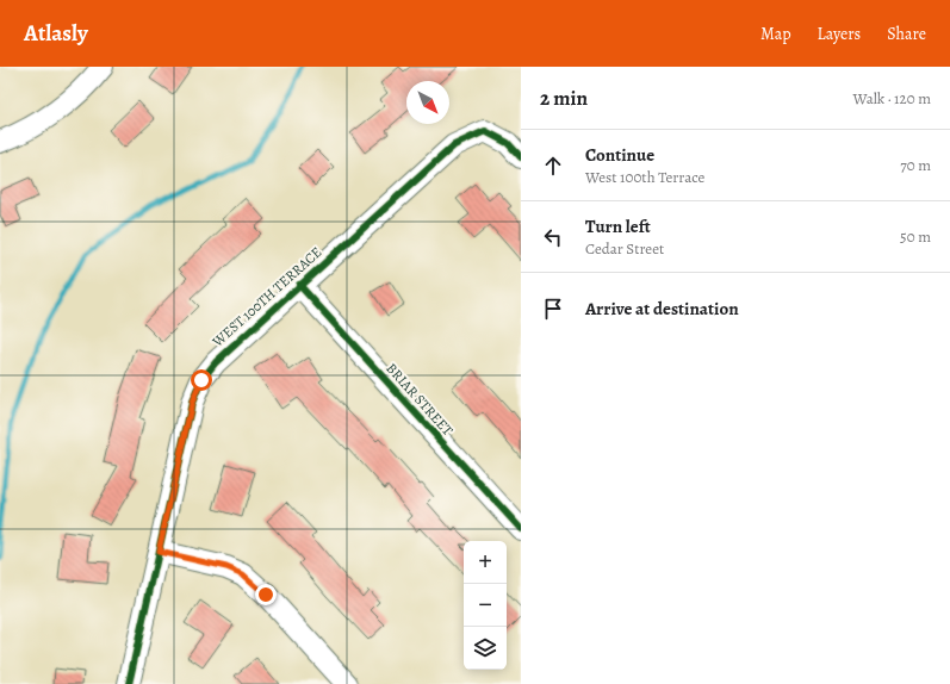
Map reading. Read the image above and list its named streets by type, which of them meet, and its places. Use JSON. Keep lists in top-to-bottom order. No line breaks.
{"streets":{"street":["WEST 100TH TERRACE","BRIAR STREET"]},"crossings":[["WEST 100TH TERRACE","BRIAR STREET"]],"north":"bottom right","page":{"header":"Atlasly","nav":["Map","Layers","Share"],"heading":["2 min","Walk · 120 m"],"list":[["Continue","West 100th Terrace","70 m"],["Turn left","Cedar Street","50 m"],"Arrive at destination"],"map_buttons":["+","−"]}}
